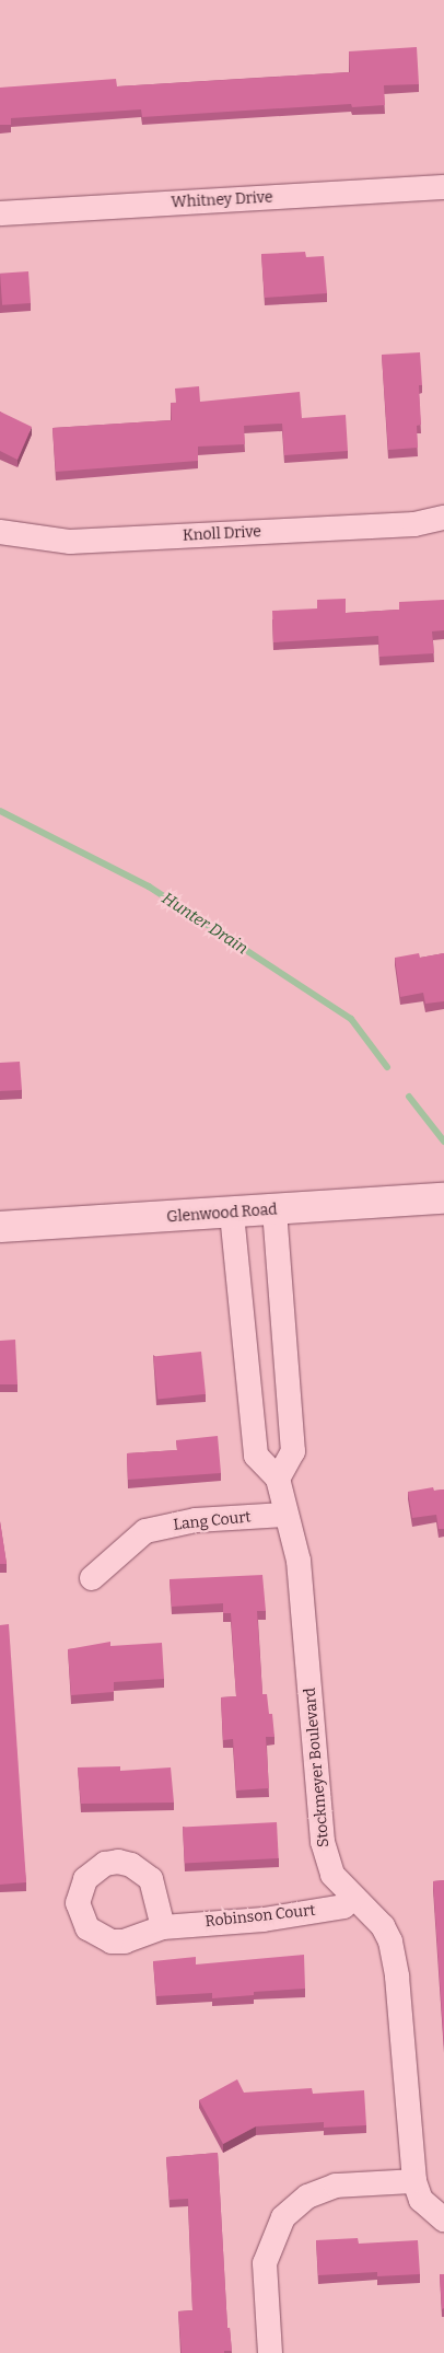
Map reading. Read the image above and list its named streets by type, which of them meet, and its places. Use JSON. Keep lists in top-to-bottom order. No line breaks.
{"streets":{"street":["Whitney Drive","Knoll Drive","Glenwood Road","Lang Court","Stockmeyer Boulevard","Robinson Court"]},"crossings":[["Lang Court","Stockmeyer Boulevard"],["Stockmeyer Boulevard","Robinson Court"]],"water":["Hunter Drain"]}
